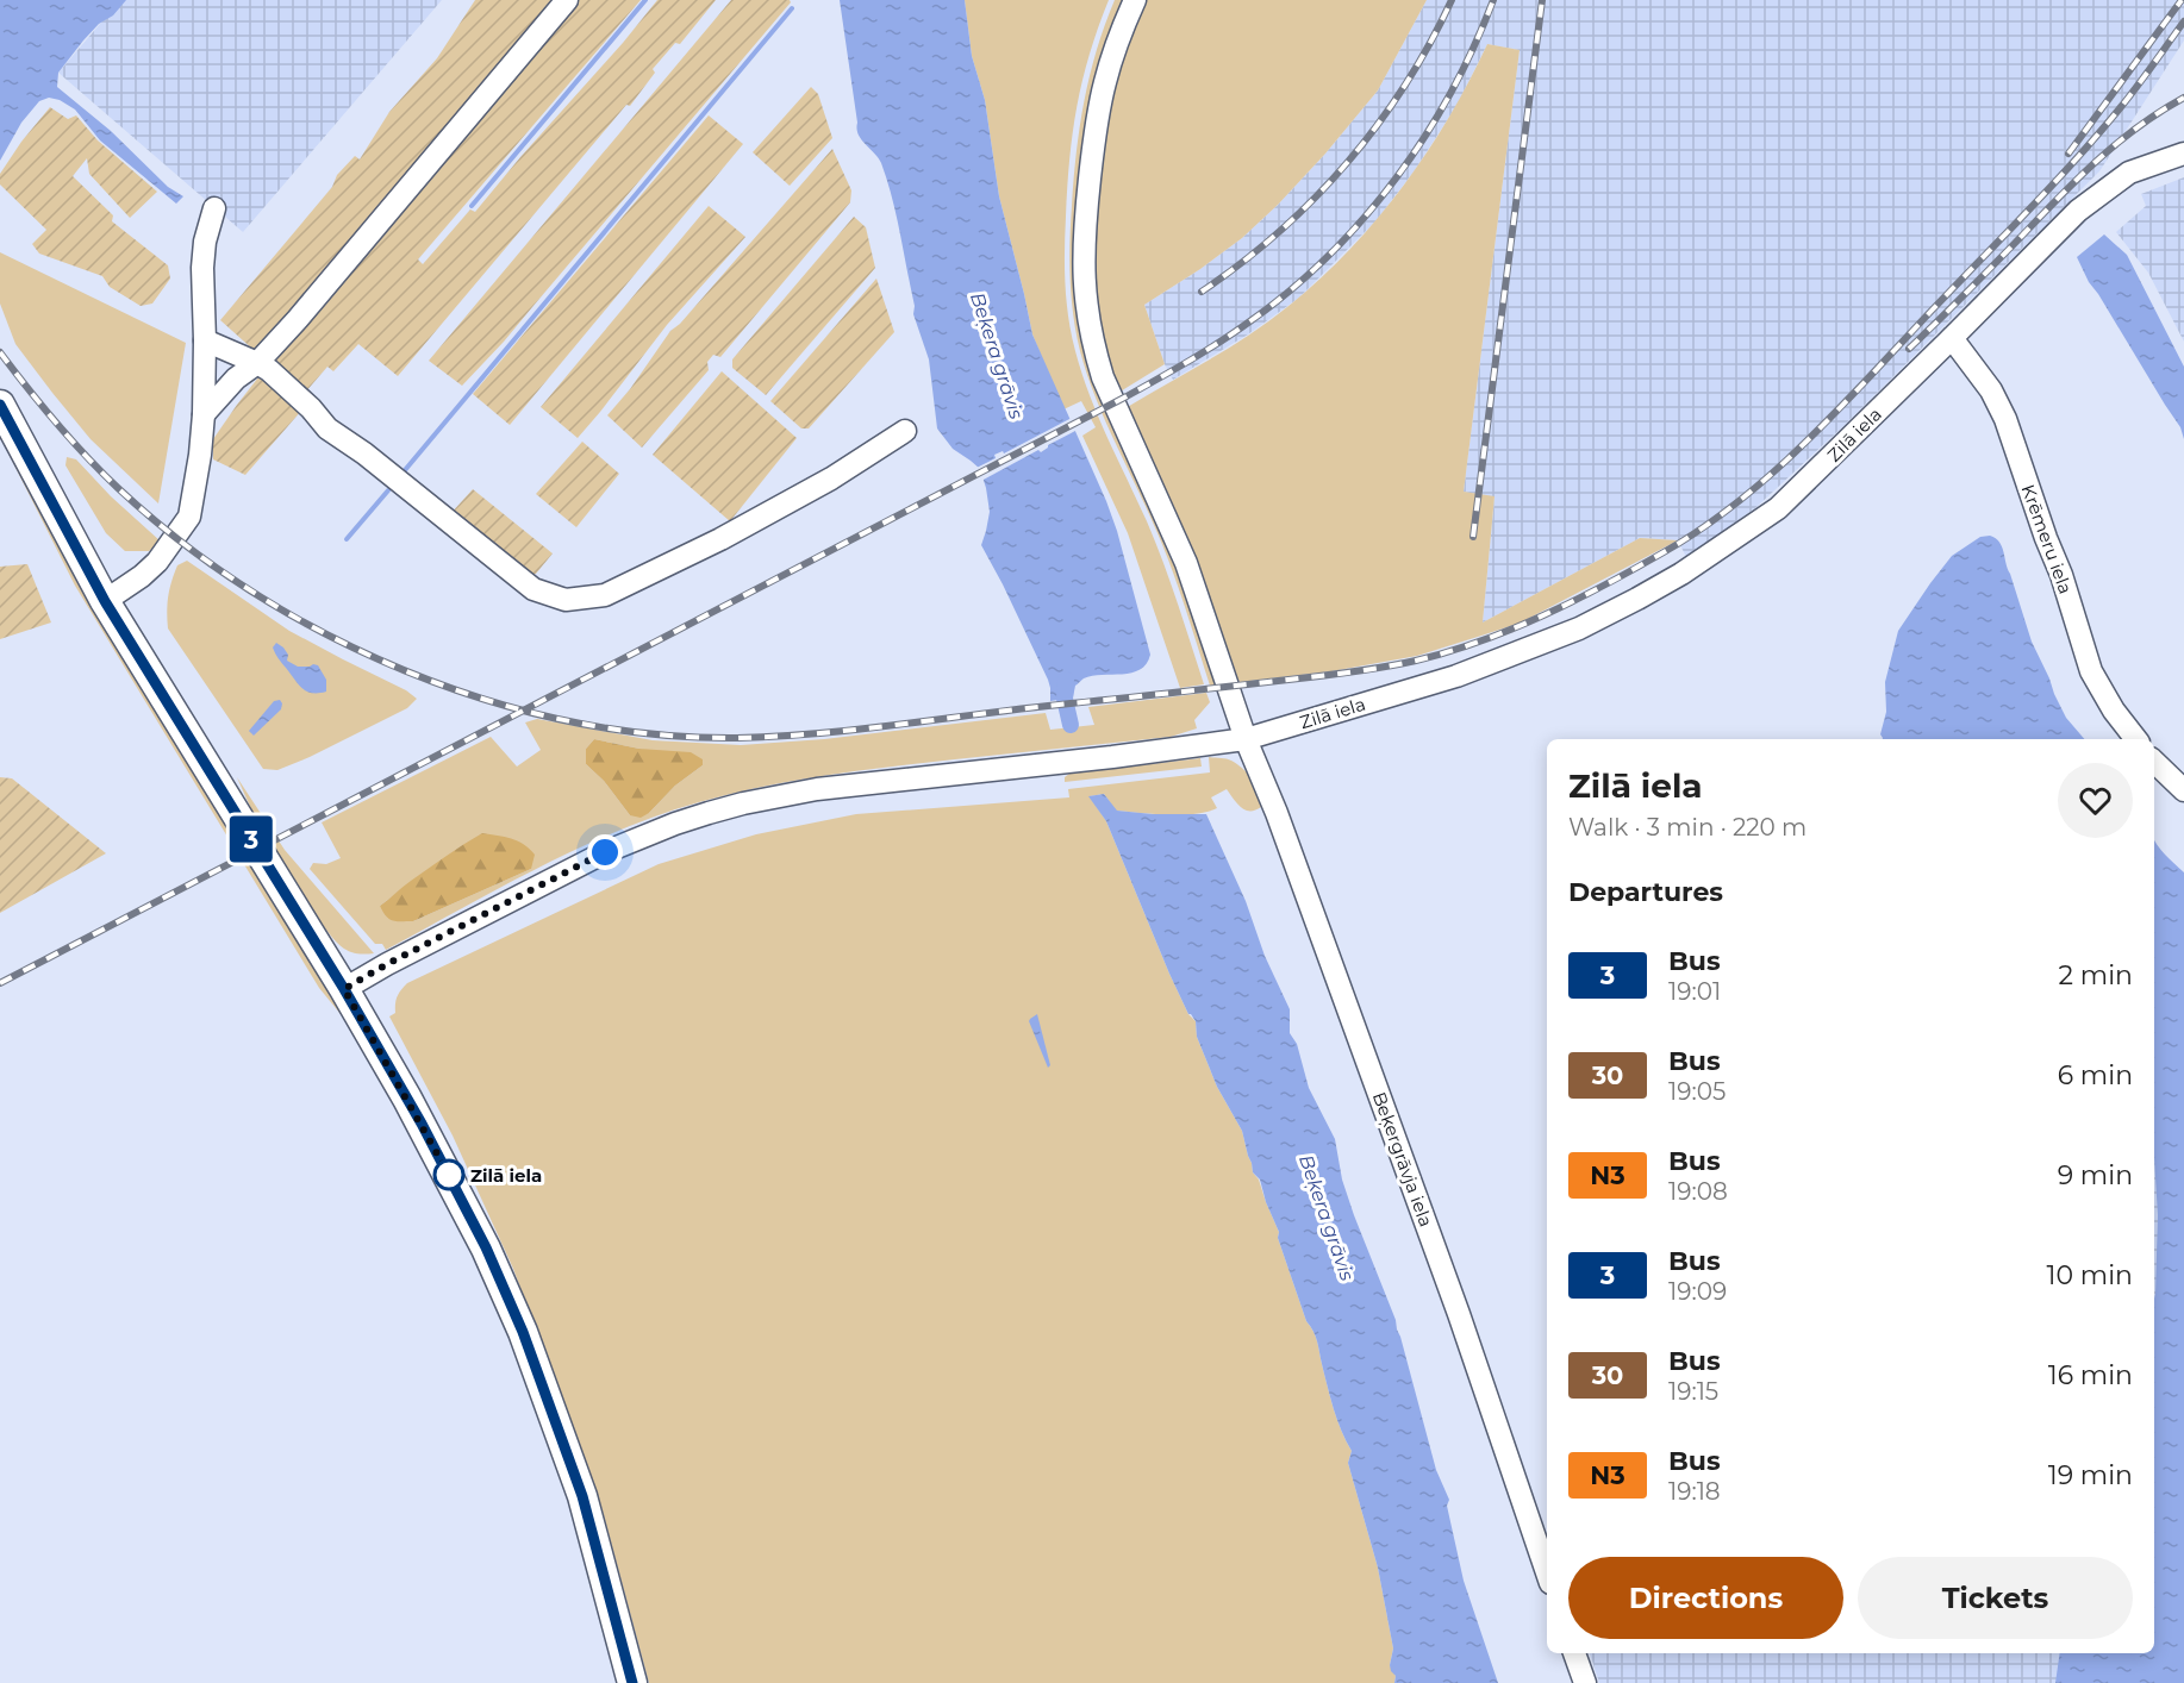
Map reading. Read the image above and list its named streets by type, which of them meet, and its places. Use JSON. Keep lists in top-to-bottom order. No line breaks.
{"streets":{"street":["Zilā iela","Krēmeru iela","Beķergrāvja iela"]},"crossings":[["Zilā iela","Krēmeru iela"],["Zilā iela","Beķergrāvja iela"]],"water":["Beķera grāvis"],"places":["Zilā iela"],"lines":["bus line 3"],"page":{"on_map":"3","heading":[["Zilā iela","Walk · 3 min · 220 m"],"Departures"],"list":[{"mark":"3","name":"Bus","note":"19:01","value":"2 min"},{"mark":"30","name":"Bus","note":"19:05","value":"6 min"},{"mark":"N3","name":"Bus","note":"19:08","value":"9 min"},{"mark":"3","name":"Bus","note":"19:09","value":"10 min"},{"mark":"30","name":"Bus","note":"19:15","value":"16 min"},{"mark":"N3","name":"Bus","note":"19:18","value":"19 min"}],"buttons":["Directions","Tickets"]}}
